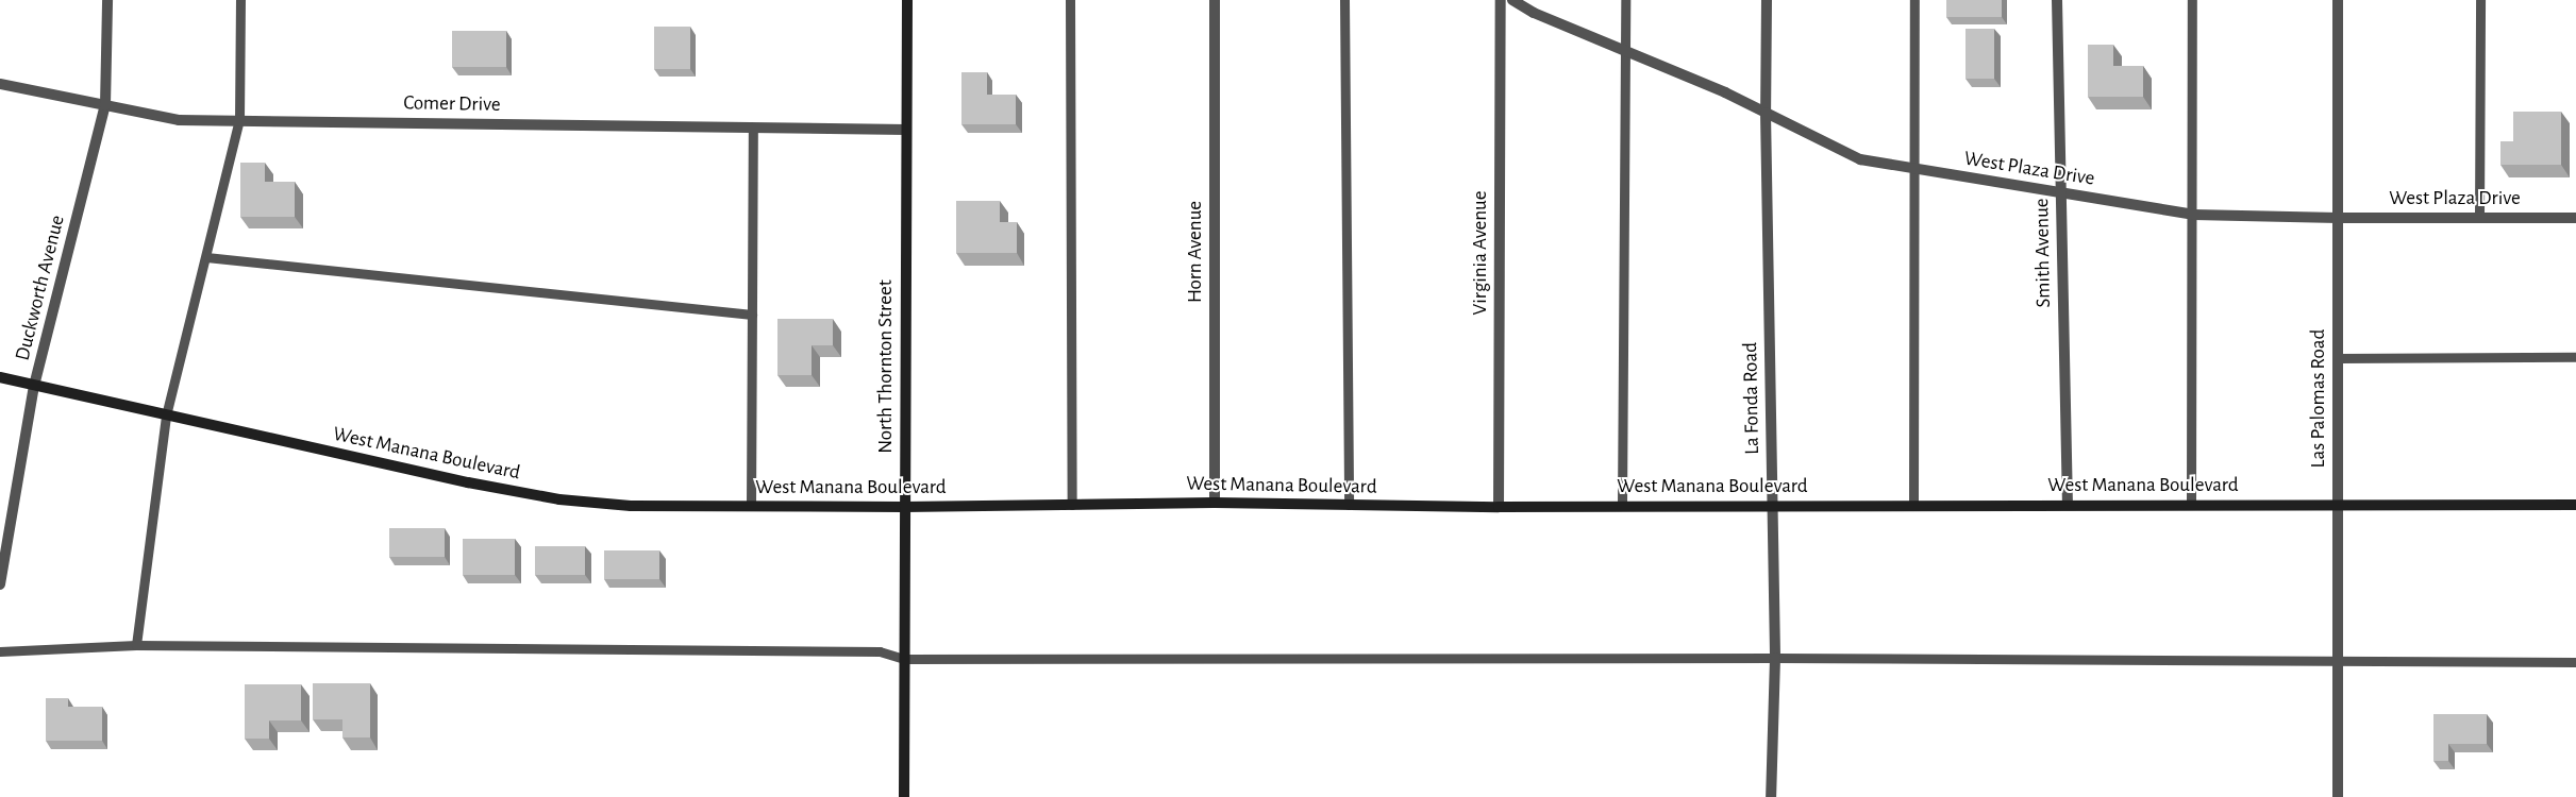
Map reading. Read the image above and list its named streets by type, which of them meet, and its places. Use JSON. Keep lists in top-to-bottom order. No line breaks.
{"streets":{"street":["Comer Drive","West Plaza Drive","Horn Avenue","Virginia Avenue","Smith Avenue","Duckworth Avenue","North Thornton Street","La Fonda Road","Las Palomas Road","West Manana Boulevard"]},"crossings":[["Comer Drive","Duckworth Avenue"],["Comer Drive","North Thornton Street"],["West Plaza Drive","Smith Avenue"],["West Plaza Drive","La Fonda Road"],["West Plaza Drive","Las Palomas Road"],["Horn Avenue","West Manana Boulevard"],["Virginia Avenue","West Manana Boulevard"],["Smith Avenue","West Manana Boulevard"],["Duckworth Avenue","West Manana Boulevard"],["North Thornton Street","West Manana Boulevard"],["La Fonda Road","West Manana Boulevard"],["Las Palomas Road","West Manana Boulevard"]]}
